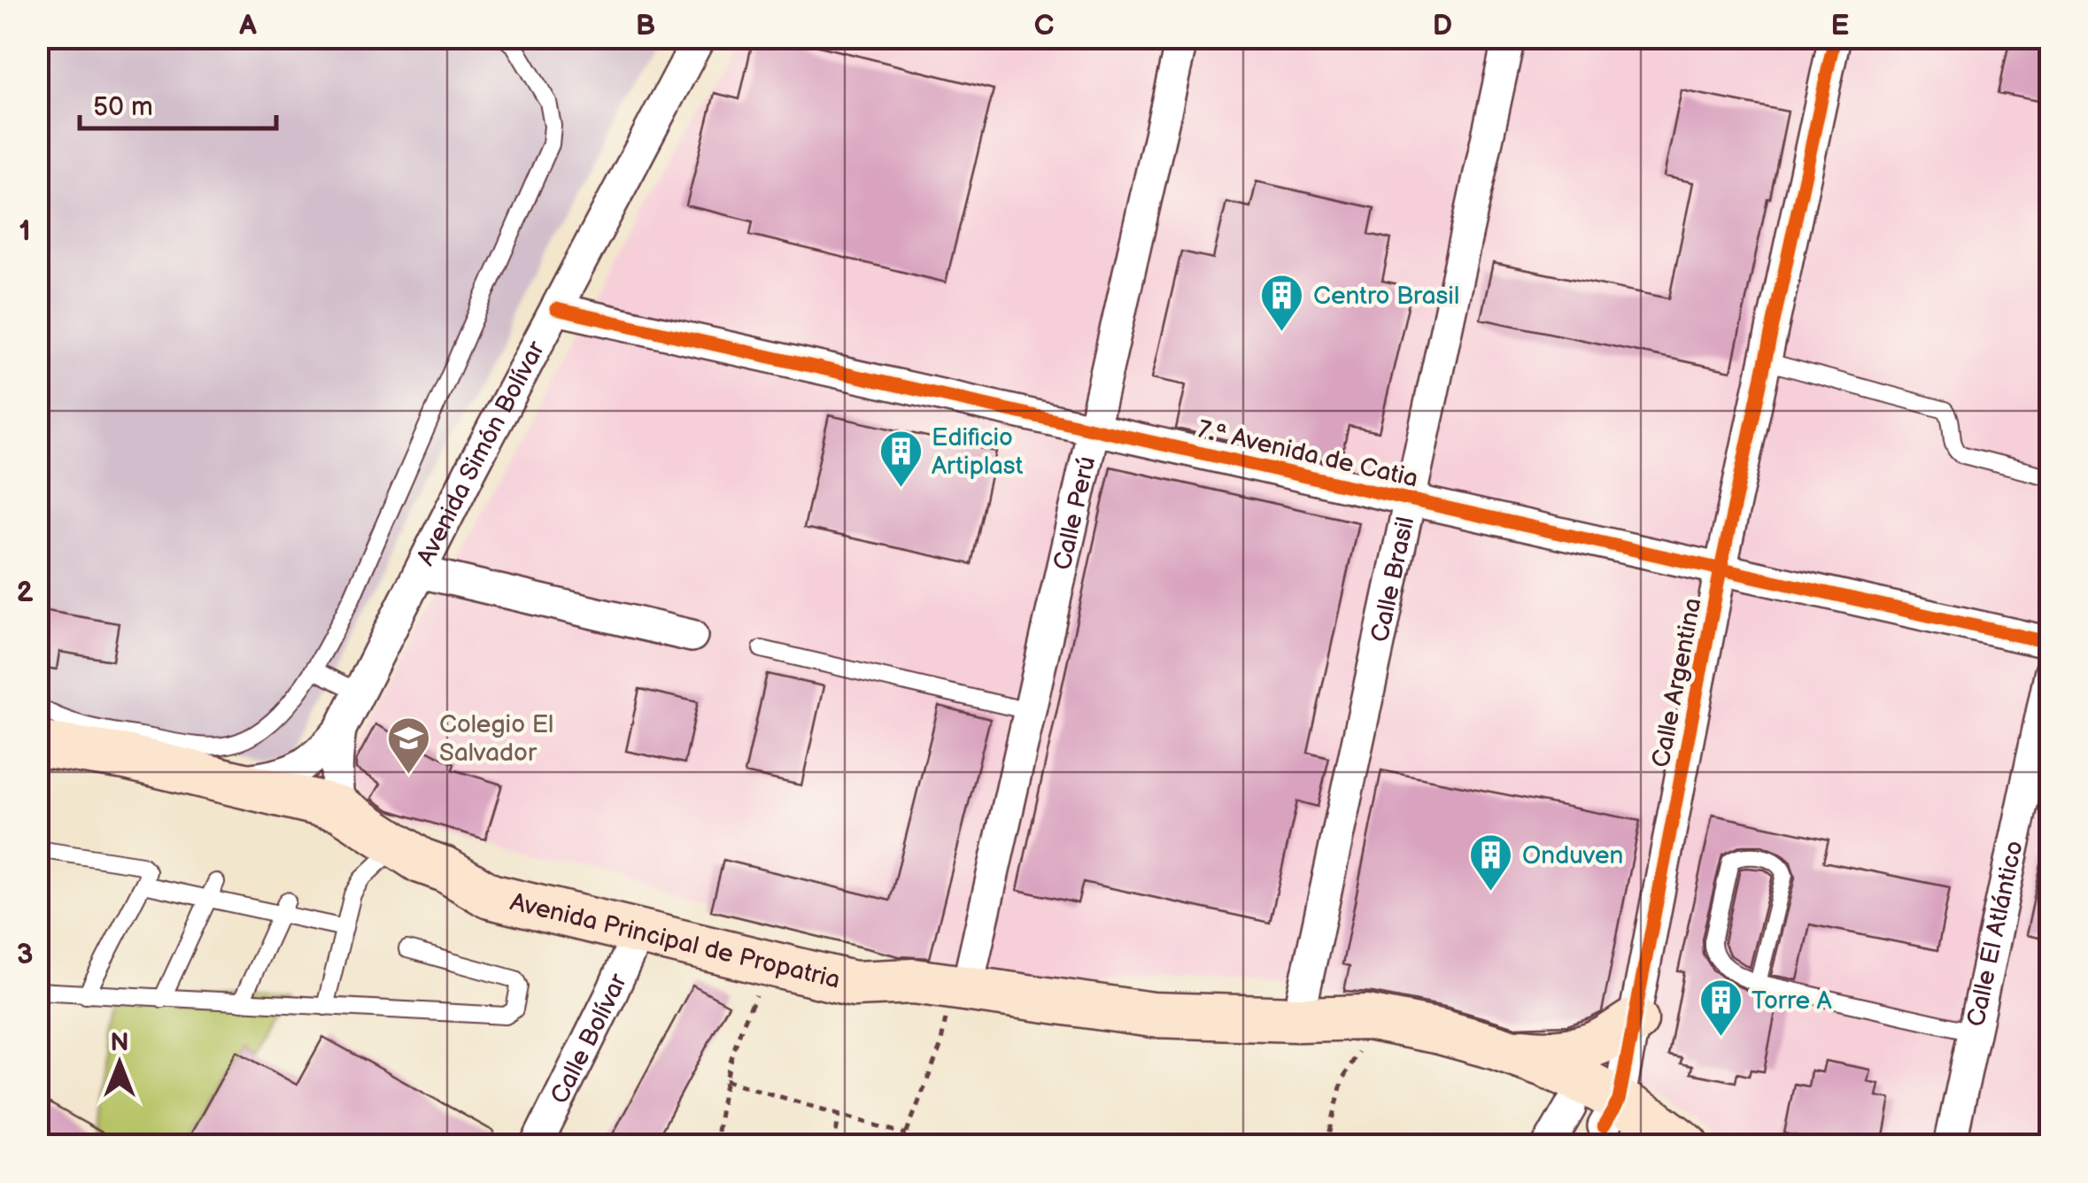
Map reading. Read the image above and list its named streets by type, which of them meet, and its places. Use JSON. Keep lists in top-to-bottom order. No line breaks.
{"streets":{"main road":["Avenida Principal de Propatria"],"street":["Avenida Simón Bolívar","7.ª Avenida de Catia","Calle Perú","Calle Brasil","Calle Argentina","Calle El Atlántico","Calle Bolívar"]},"crossings":[["Avenida Simón Bolívar","7.ª Avenida de Catia"],["Avenida Simón Bolívar","Avenida Principal de Propatria"],["7.ª Avenida de Catia","Calle Perú"],["7.ª Avenida de Catia","Calle Brasil"],["7.ª Avenida de Catia","Calle Argentina"],["Calle Perú","Avenida Principal de Propatria"],["Calle Brasil","Avenida Principal de Propatria"],["Calle Argentina","Avenida Principal de Propatria"],["Avenida Principal de Propatria","Calle Bolívar"]],"places":{"building":["Centro Brasil","Edificio Artiplast","Onduven","Torre A"],"school or university":["Colegio El Salvador"]},"scale_bar":"50 m","north":"top","grid":{"columns":["A","B","C","D","E"],"rows":["1","2","3"]}}
